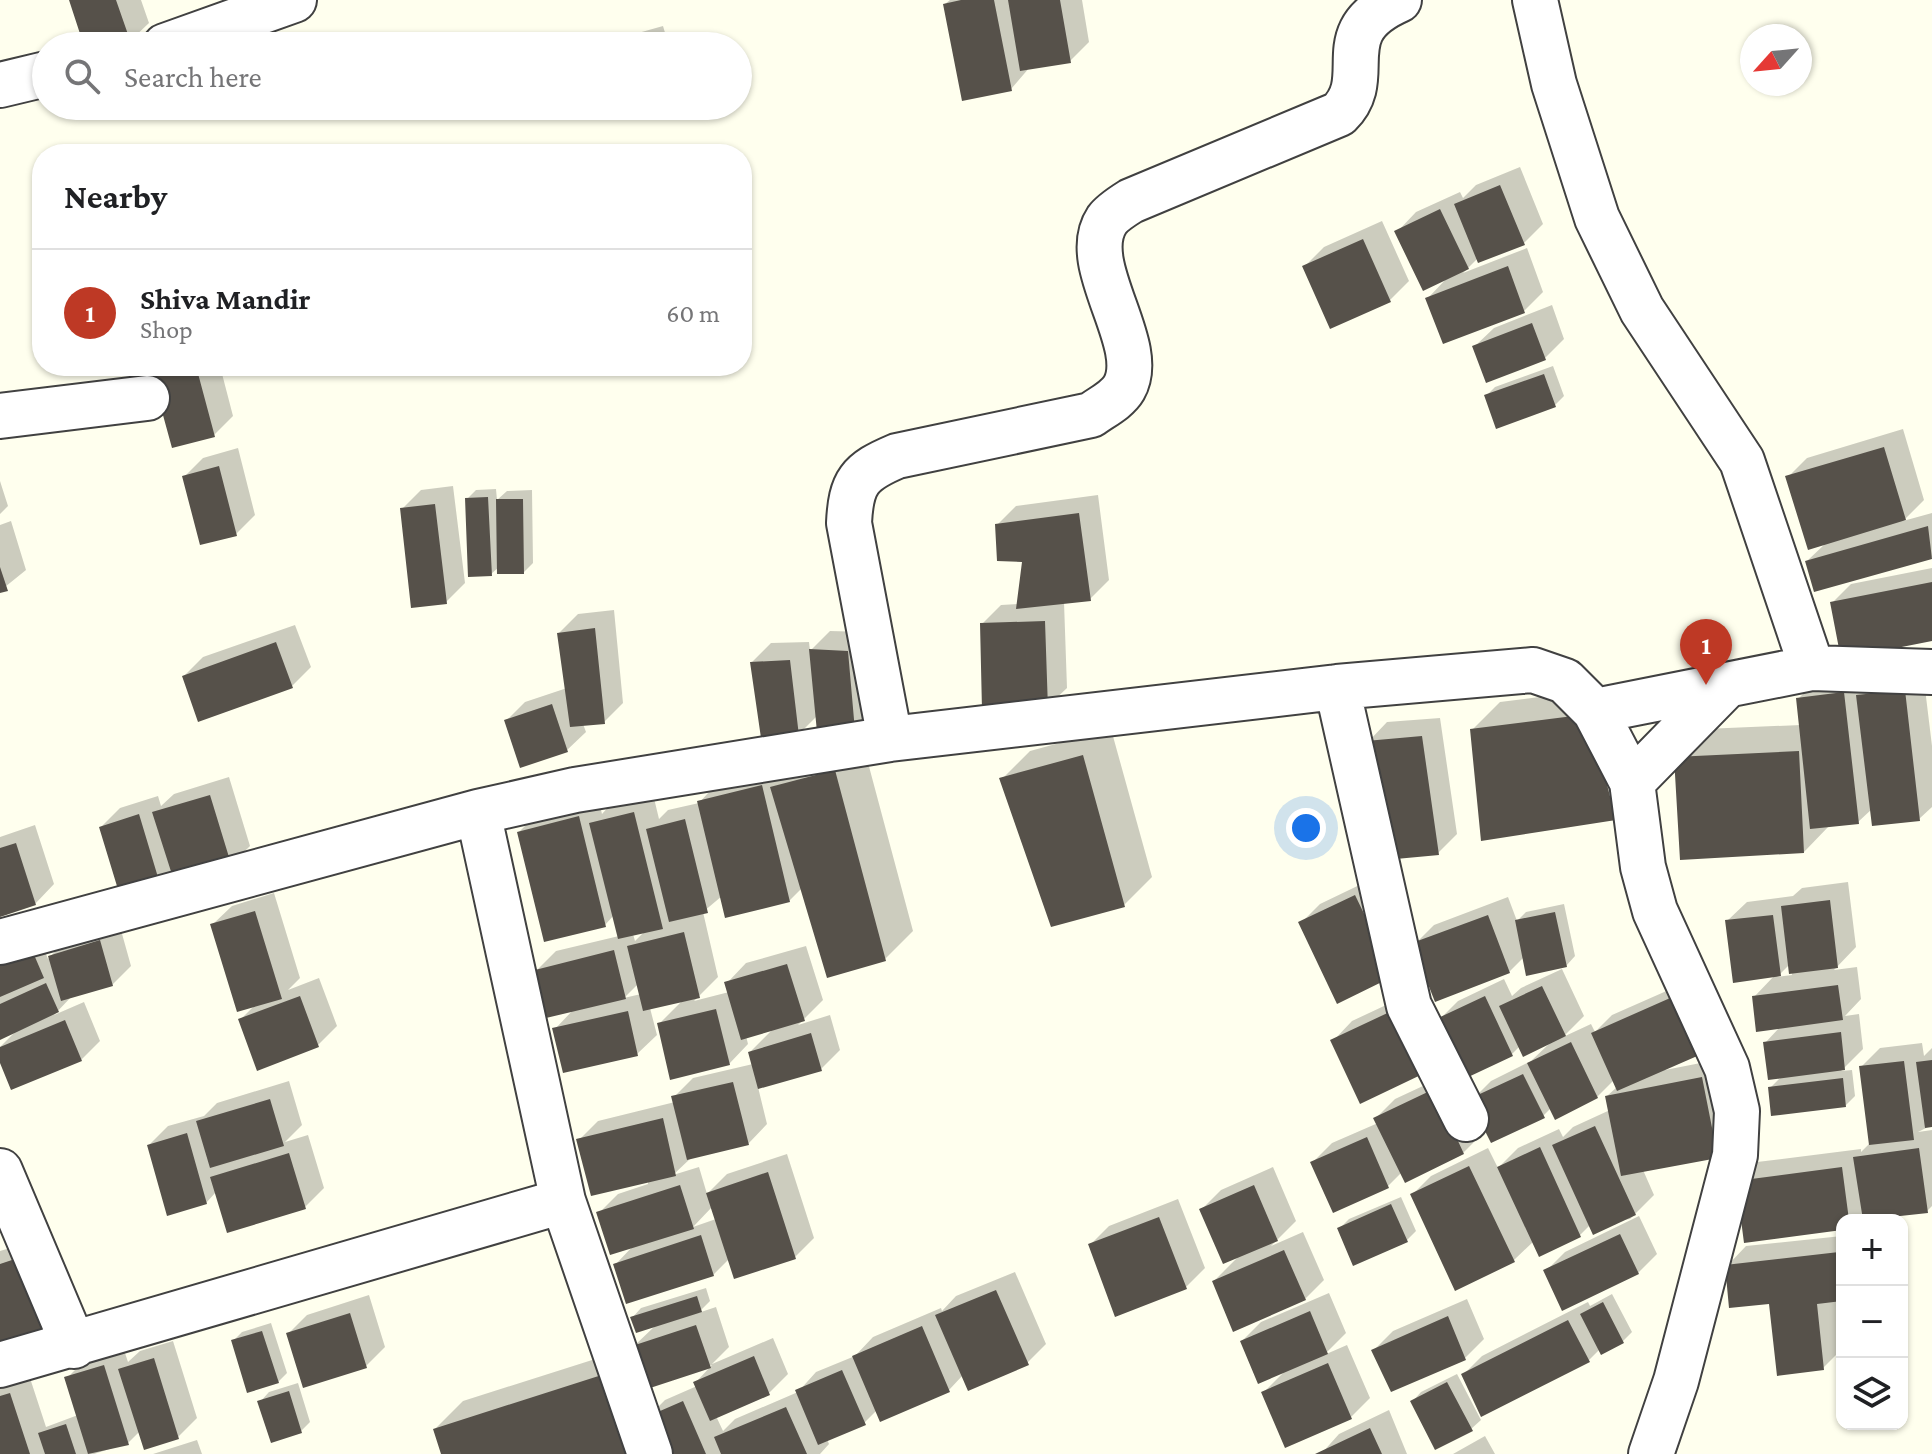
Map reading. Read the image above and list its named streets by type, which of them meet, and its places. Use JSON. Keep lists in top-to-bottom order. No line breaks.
{"north":"bottom left","page":{"search":"Search here","heading":"Nearby","list":[{"mark":"1","name":"Shiva Mandir","note":"Shop","value":"60 m"}],"pins":"1","map_buttons":["+","−"]}}
